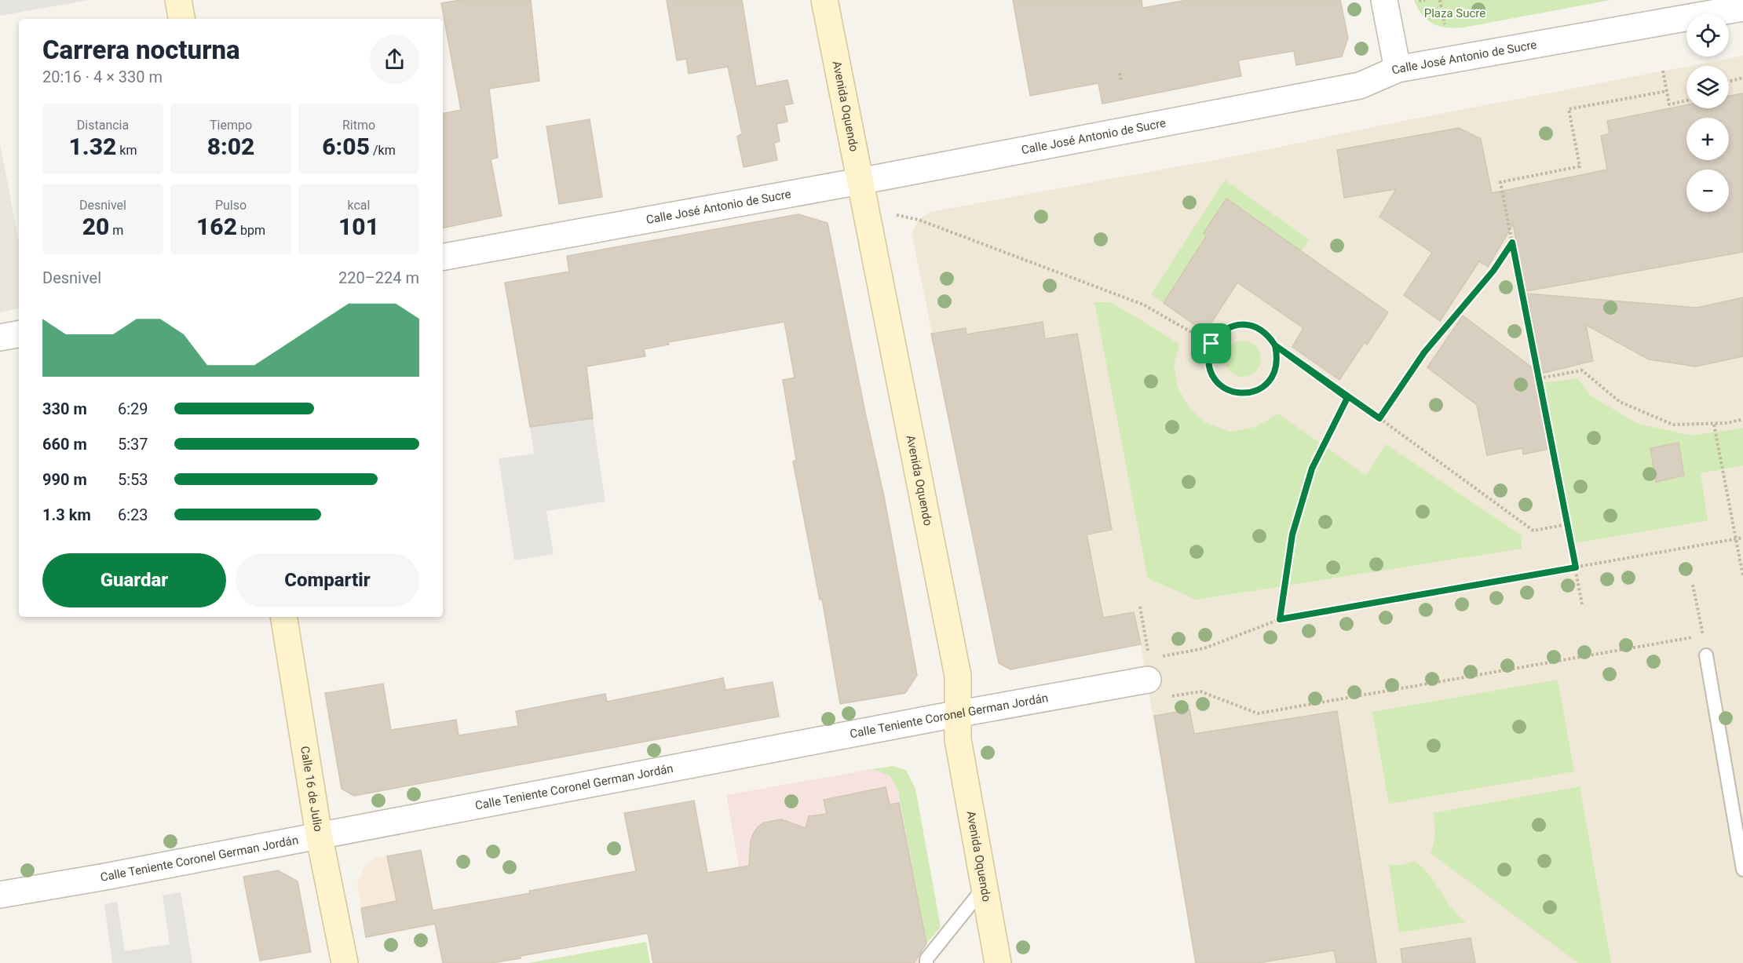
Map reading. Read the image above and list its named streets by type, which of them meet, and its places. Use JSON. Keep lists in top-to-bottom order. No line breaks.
{"streets":{"main road":["Avenida Oquendo","Calle 16 de Julio"],"street":["Calle José Antonio de Sucre","Calle Teniente Coronel German Jordán"]},"crossings":[["Calle José Antonio de Sucre","Avenida Oquendo"],["Avenida Oquendo","Calle Teniente Coronel German Jordán"],["Calle Teniente Coronel German Jordán","Calle 16 de Julio"]],"parks":["Plaza Sucre"],"page":{"map_buttons":["+","−"],"heading":["Carrera nocturna","20:16 · 4 × 330 m"],"stats":[["Distancia","1.32 km"],["Tiempo","8:02"],["Ritmo","6:05 /km"],["Desnivel","20 m"],["Pulso","162 bpm"],["kcal","101"]],"chart":["Desnivel","220–224 m"],"list":[{"name":"330 m","note":"6:29"},{"name":"660 m","note":"5:37"},{"name":"990 m","note":"5:53"},{"name":"1.3 km","note":"6:23"}],"buttons":["Guardar","Compartir"]}}
